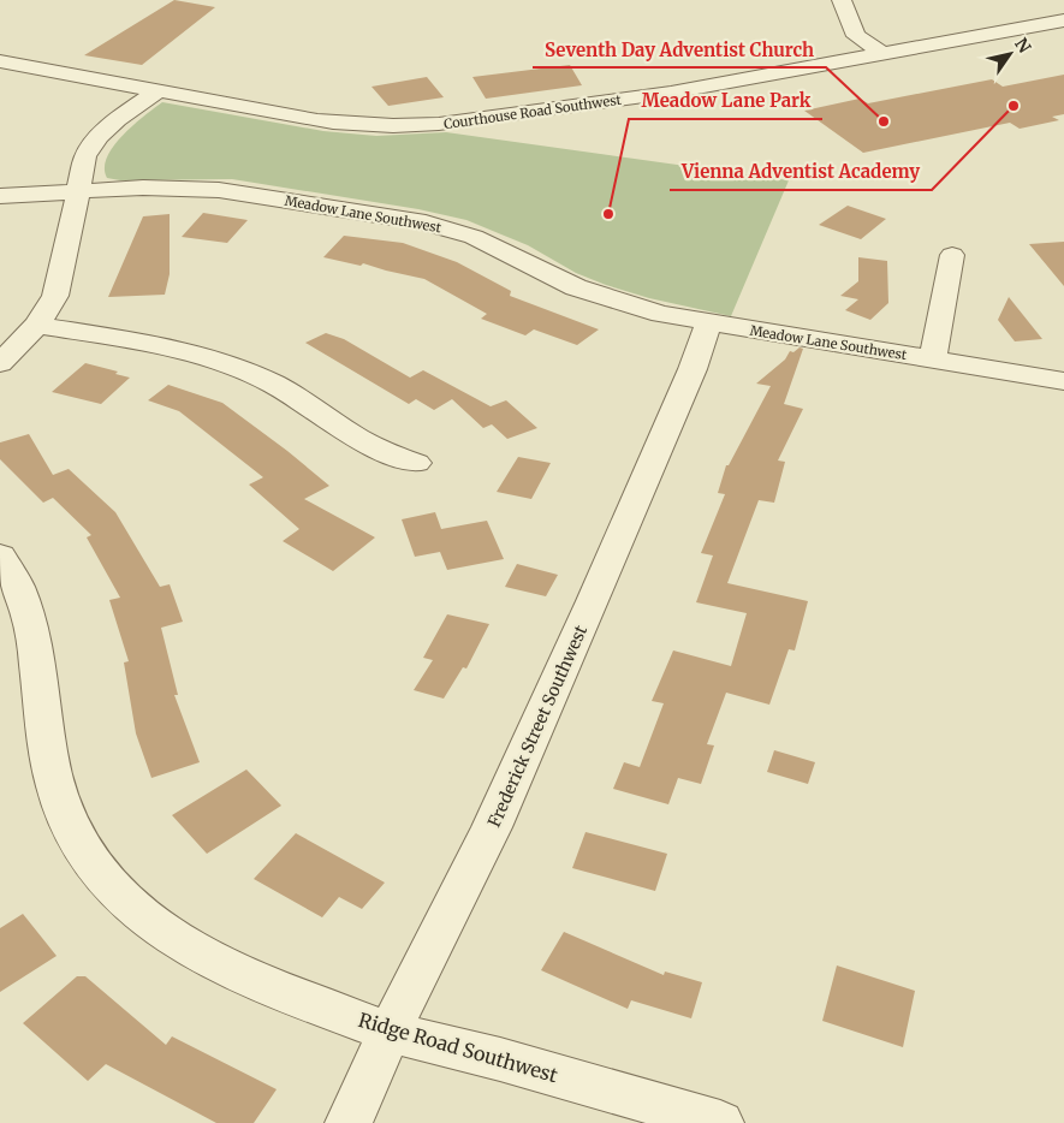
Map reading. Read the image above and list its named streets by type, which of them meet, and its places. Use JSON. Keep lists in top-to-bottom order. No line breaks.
{"streets":{"street":["Courthouse Road Southwest","Meadow Lane Southwest","Frederick Street Southwest","Ridge Road Southwest"]},"crossings":[["Meadow Lane Southwest","Frederick Street Southwest"],["Frederick Street Southwest","Ridge Road Southwest"]],"places":["Vienna Adventist Academy","Seventh Day Adventist Church","Meadow Lane Park"],"north":"top right"}
